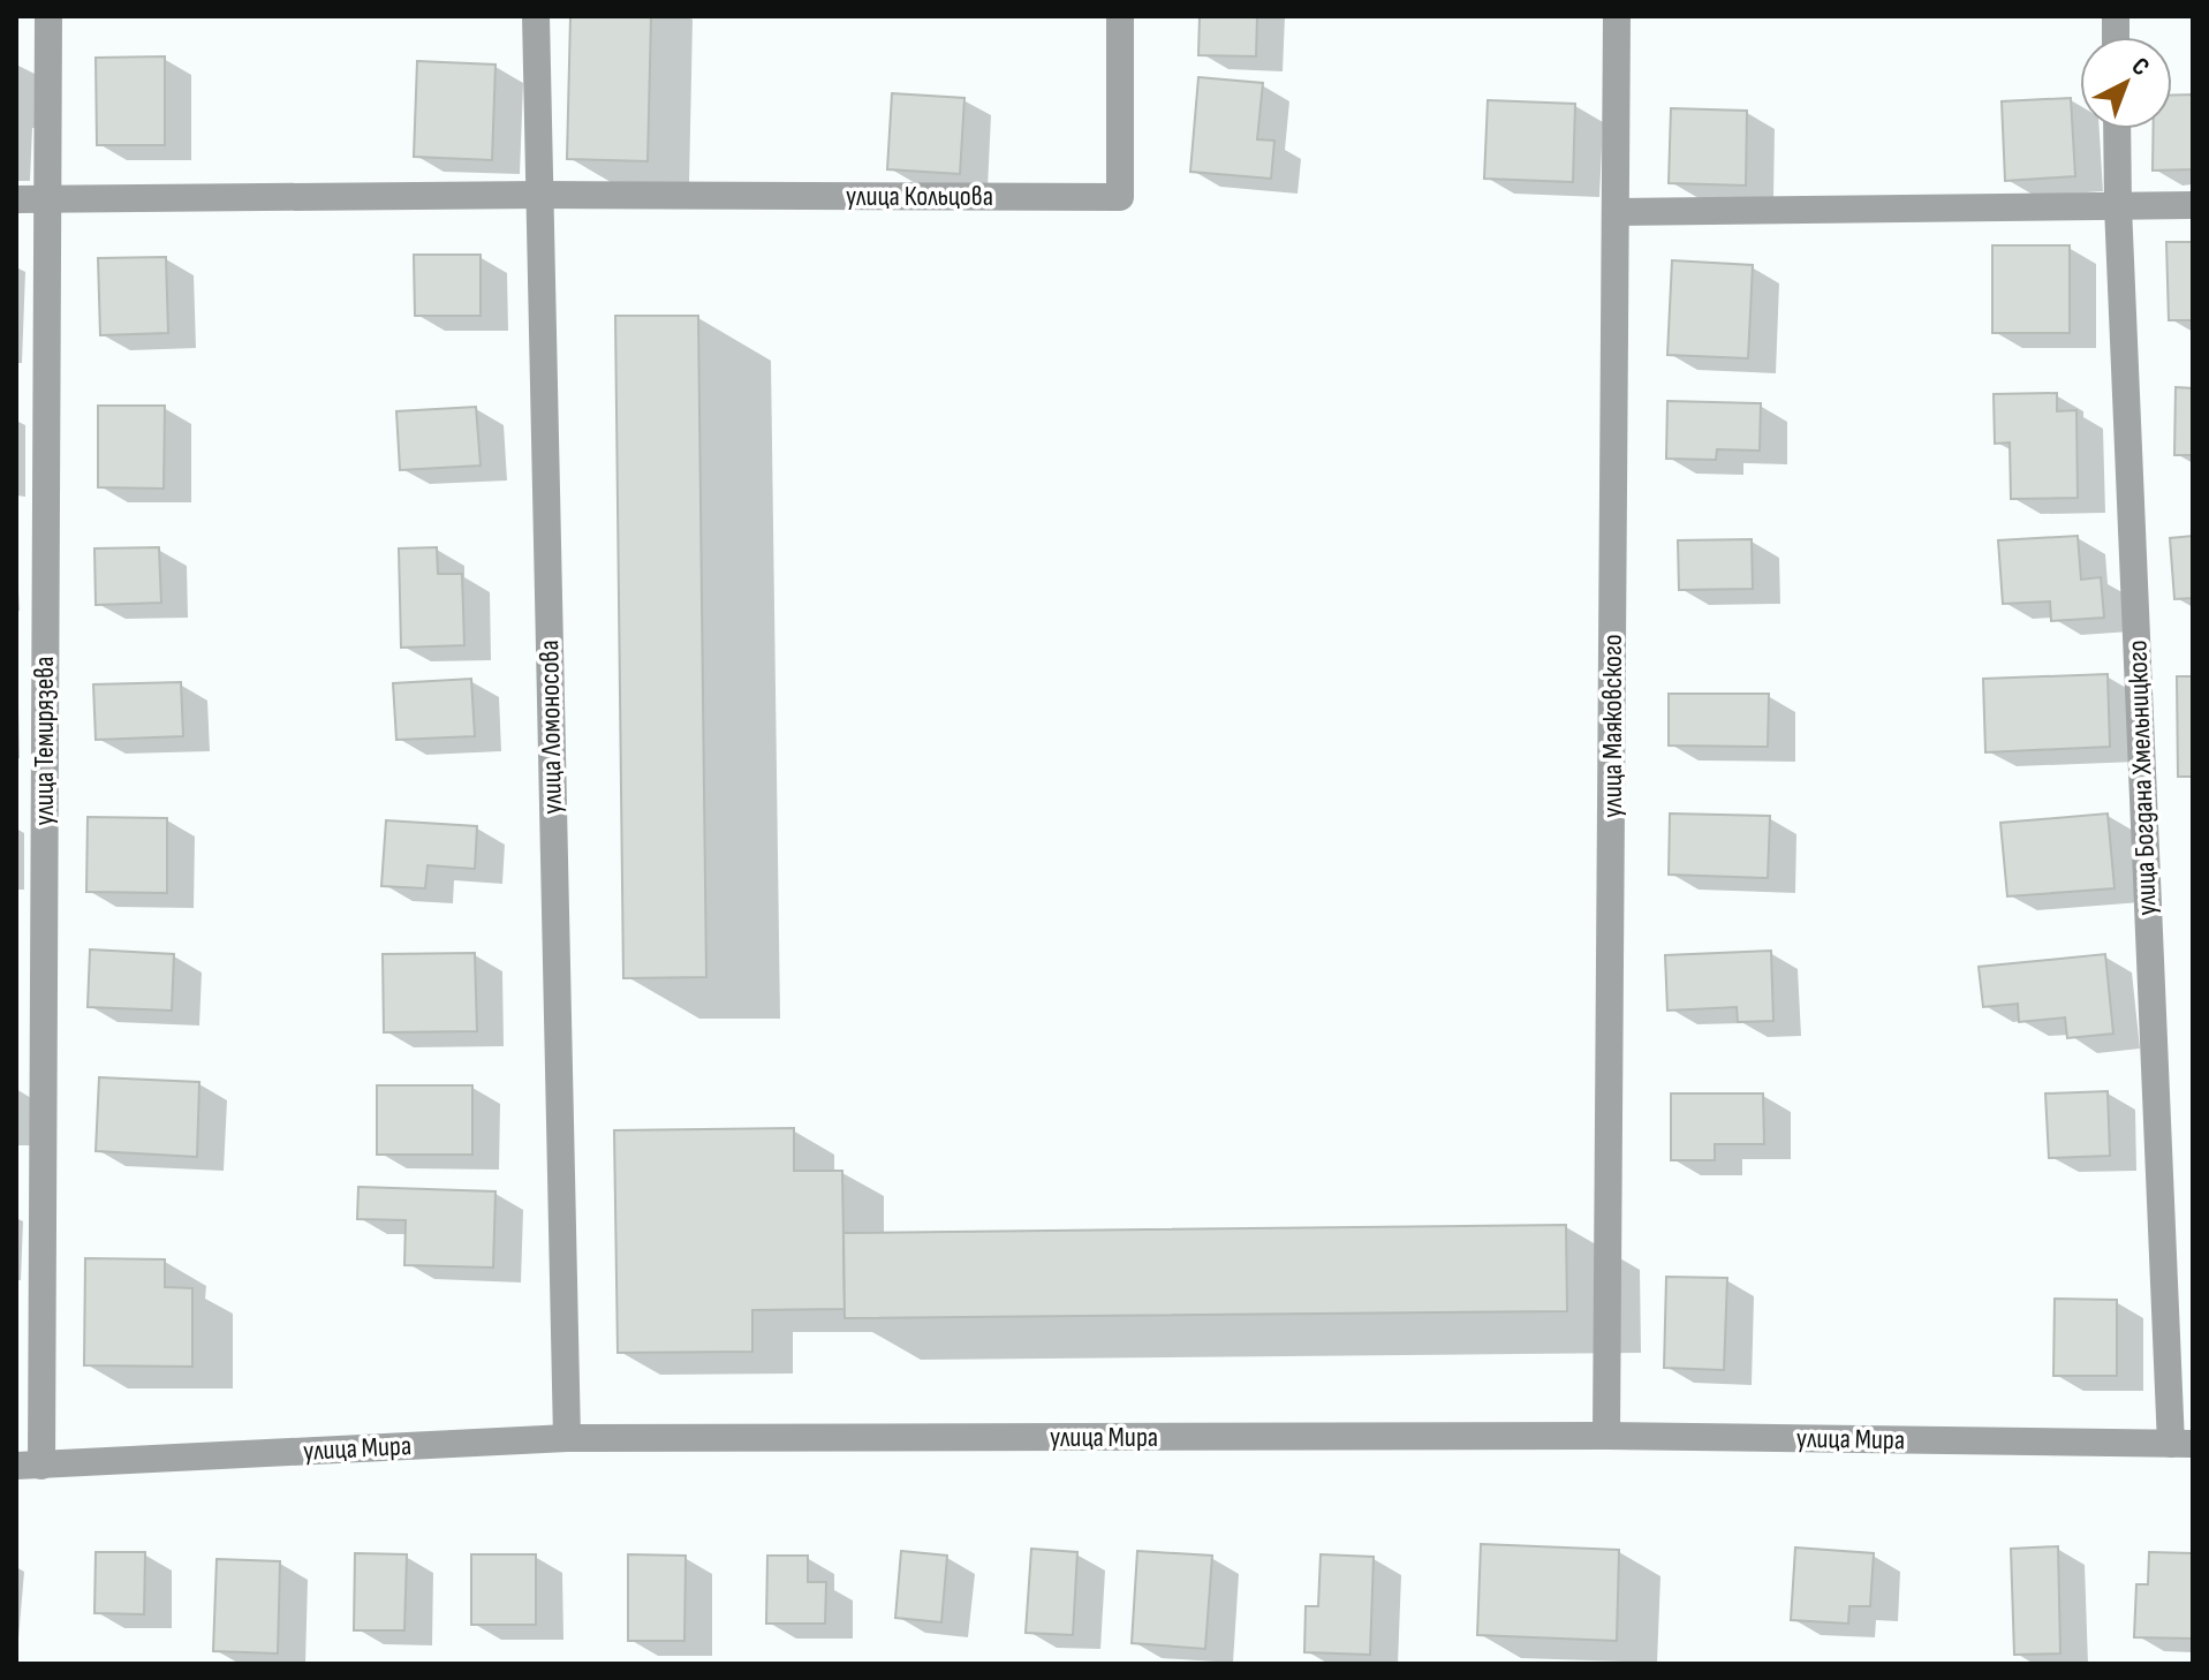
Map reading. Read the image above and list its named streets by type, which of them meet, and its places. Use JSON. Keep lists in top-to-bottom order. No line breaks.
{"streets":{"street":["улица Кольцова","улица Маяковского","улица Ломоносова","улица Темирязева","улица Богдана Хмельницкого","улица Мира"]},"crossings":[["улица Кольцова","улица Ломоносова"],["улица Маяковского","улица Мира"],["улица Ломоносова","улица Мира"],["улица Темирязева","улица Мира"],["улица Богдана Хмельницкого","улица Мира"]],"north":"top right"}
